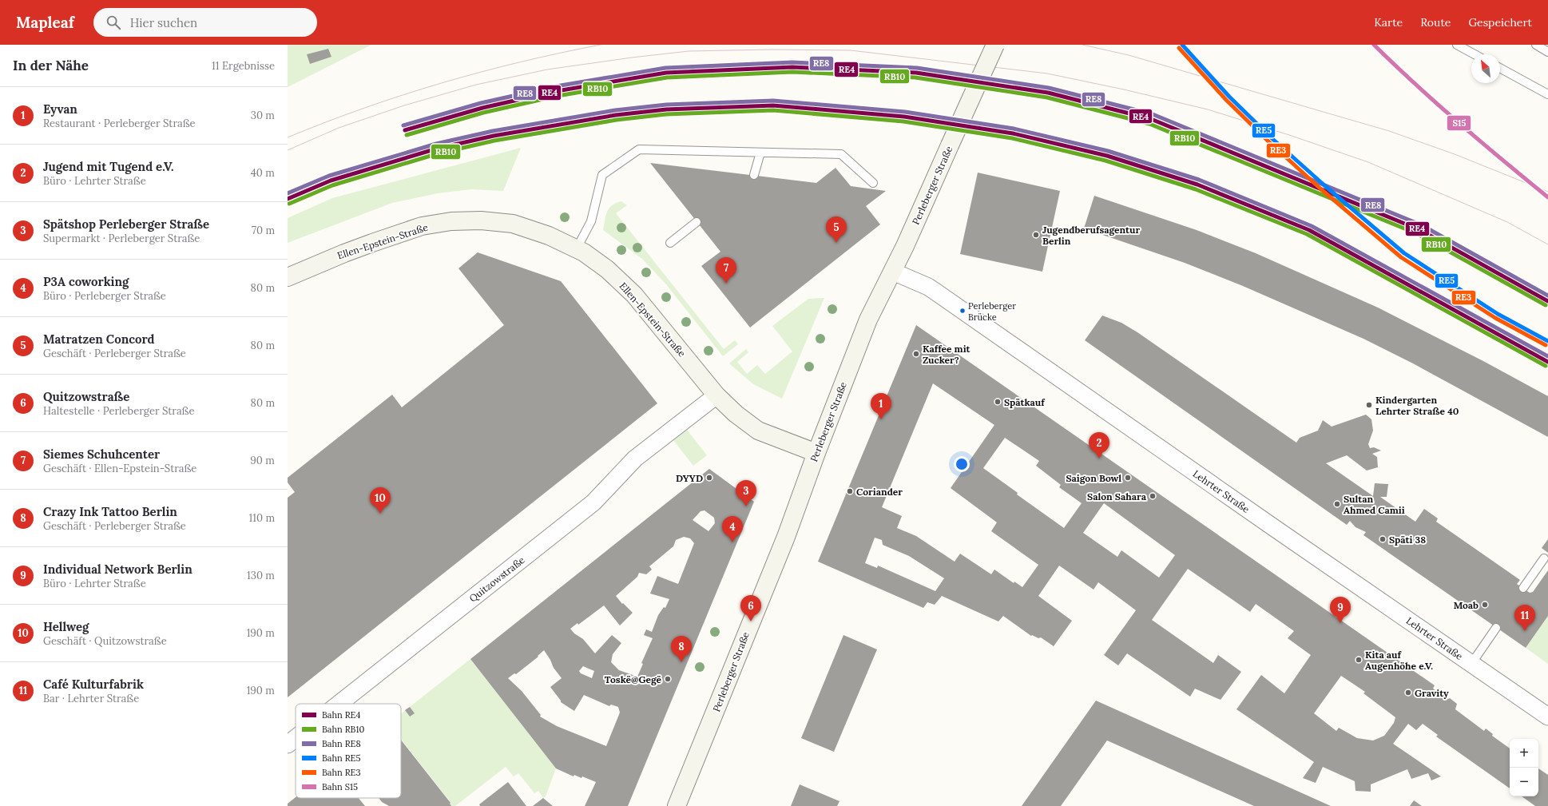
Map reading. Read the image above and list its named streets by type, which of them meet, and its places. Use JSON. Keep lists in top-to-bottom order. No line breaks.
{"streets":{"main road":["Perleberger Straße","Ellen-Epstein-Straße"],"street":["Lehrter Straße","Quitzowstraße"]},"crossings":[["Perleberger Straße","Ellen-Epstein-Straße"],["Perleberger Straße","Lehrter Straße"],["Ellen-Epstein-Straße","Quitzowstraße"]],"places":["Jugendberufsagentur Berlin","Perleberger Brücke","Kaffee mit Zucker?","Spätkauf","Kindergarten Lehrter Straße 40","DYYD","Saigon Bowl","Coriander","Salon Sahara","Sultan Ahmed Camii","Späti 38","Moab","Kita auf Augenhöhe e.V.","Toskë@Gegë","Gravity"],"lines":["rail line RE5","rail line S15","rail line RE3","rail line RE8","rail line RE4","rail line RB10"],"legend":["Bahn RE4","Bahn RB10","Bahn RE8","Bahn RE5","Bahn RE3","Bahn S15"],"north":"top left","page":{"header":"Mapleaf","search":"Hier suchen","nav":["Karte","Route","Gespeichert"],"heading":["In der Nähe","11 Ergebnisse"],"list":[{"mark":"1","name":"Eyvan","note":"Restaurant · Perleberger Straße","value":"30 m"},{"mark":"2","name":"Jugend mit Tugend e.V.","note":"Büro · Lehrter Straße","value":"40 m"},{"mark":"3","name":"Spätshop Perleberger Straße","note":"Supermarkt · Perleberger Straße","value":"70 m"},{"mark":"4","name":"P3A coworking","note":"Büro · Perleberger Straße","value":"80 m"},{"mark":"5","name":"Matratzen Concord","note":"Geschäft · Perleberger Straße","value":"80 m"},{"mark":"6","name":"Quitzowstraße","note":"Haltestelle · Perleberger Straße","value":"80 m"},{"mark":"7","name":"Siemes Schuhcenter","note":"Geschäft · Ellen-Epstein-Straße","value":"90 m"},{"mark":"8","name":"Crazy Ink Tattoo Berlin","note":"Geschäft · Perleberger Straße","value":"110 m"},{"mark":"9","name":"Individual Network Berlin","note":"Büro · Lehrter Straße","value":"130 m"},{"mark":"10","name":"Hellweg","note":"Geschäft · Quitzowstraße","value":"190 m"},{"mark":"11","name":"Café Kulturfabrik","note":"Bar · Lehrter Straße","value":"190 m"}],"pins":["5","7","1","2","3","10","4","6","9","11","8"],"map_buttons":["+","−"]}}
